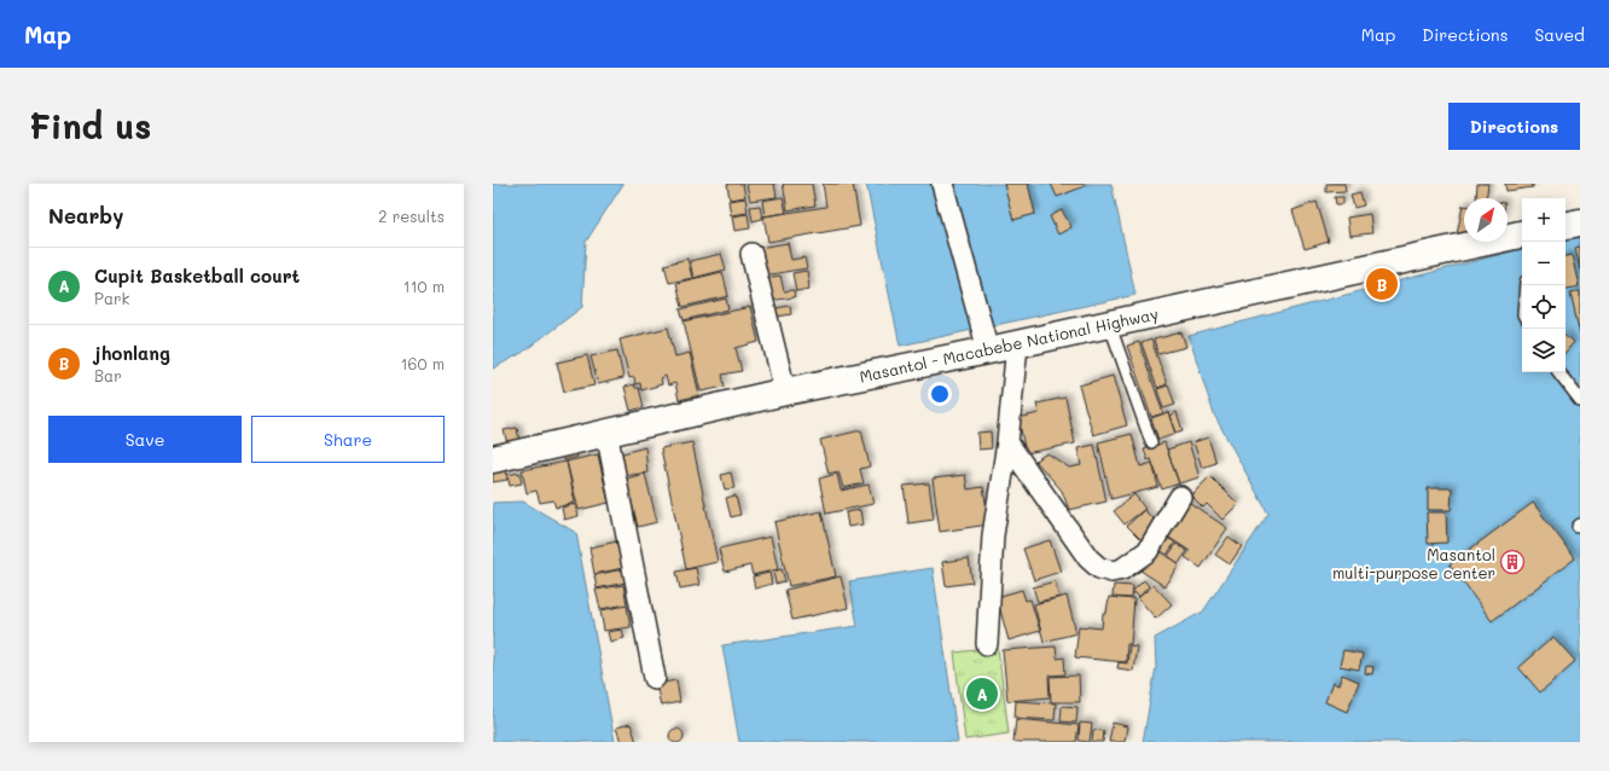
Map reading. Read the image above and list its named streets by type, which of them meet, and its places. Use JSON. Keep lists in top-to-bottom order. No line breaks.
{"streets":{"main road":["Masantol - Macabebe National Highway"]},"places":{"building":["Masantol multi-purpose center"]},"north":"top right","page":{"header":"Map","nav":["Map","Directions","Saved"],"buttons":["Directions",["Save","Share"]],"title":"Find us","heading":["Nearby","2 results"],"map_buttons":["+","−"],"list":[{"mark":"A","name":"Cupit Basketball court","note":"Park","value":"110 m"},{"mark":"B","name":"jhonlang","note":"Bar","value":"160 m"}],"pins":["B","A"]}}
